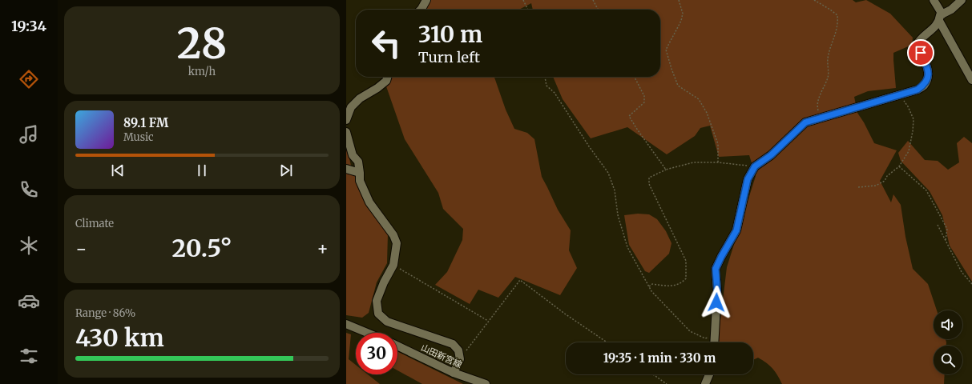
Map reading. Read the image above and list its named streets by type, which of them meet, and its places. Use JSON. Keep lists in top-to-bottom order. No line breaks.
{"streets":{"street":["山田新宮線"]},"page":{"tabs":"19:34","tile":[["28","km/h"],"Climate",["Range · 86%","430 km"]],"turn":["310 m","Turn left"],"song":["89.1 FM","Music"],"heat":["−","20.5°","+"],"limit":"30","trip":"19:35 · 1 min · 330 m"}}
